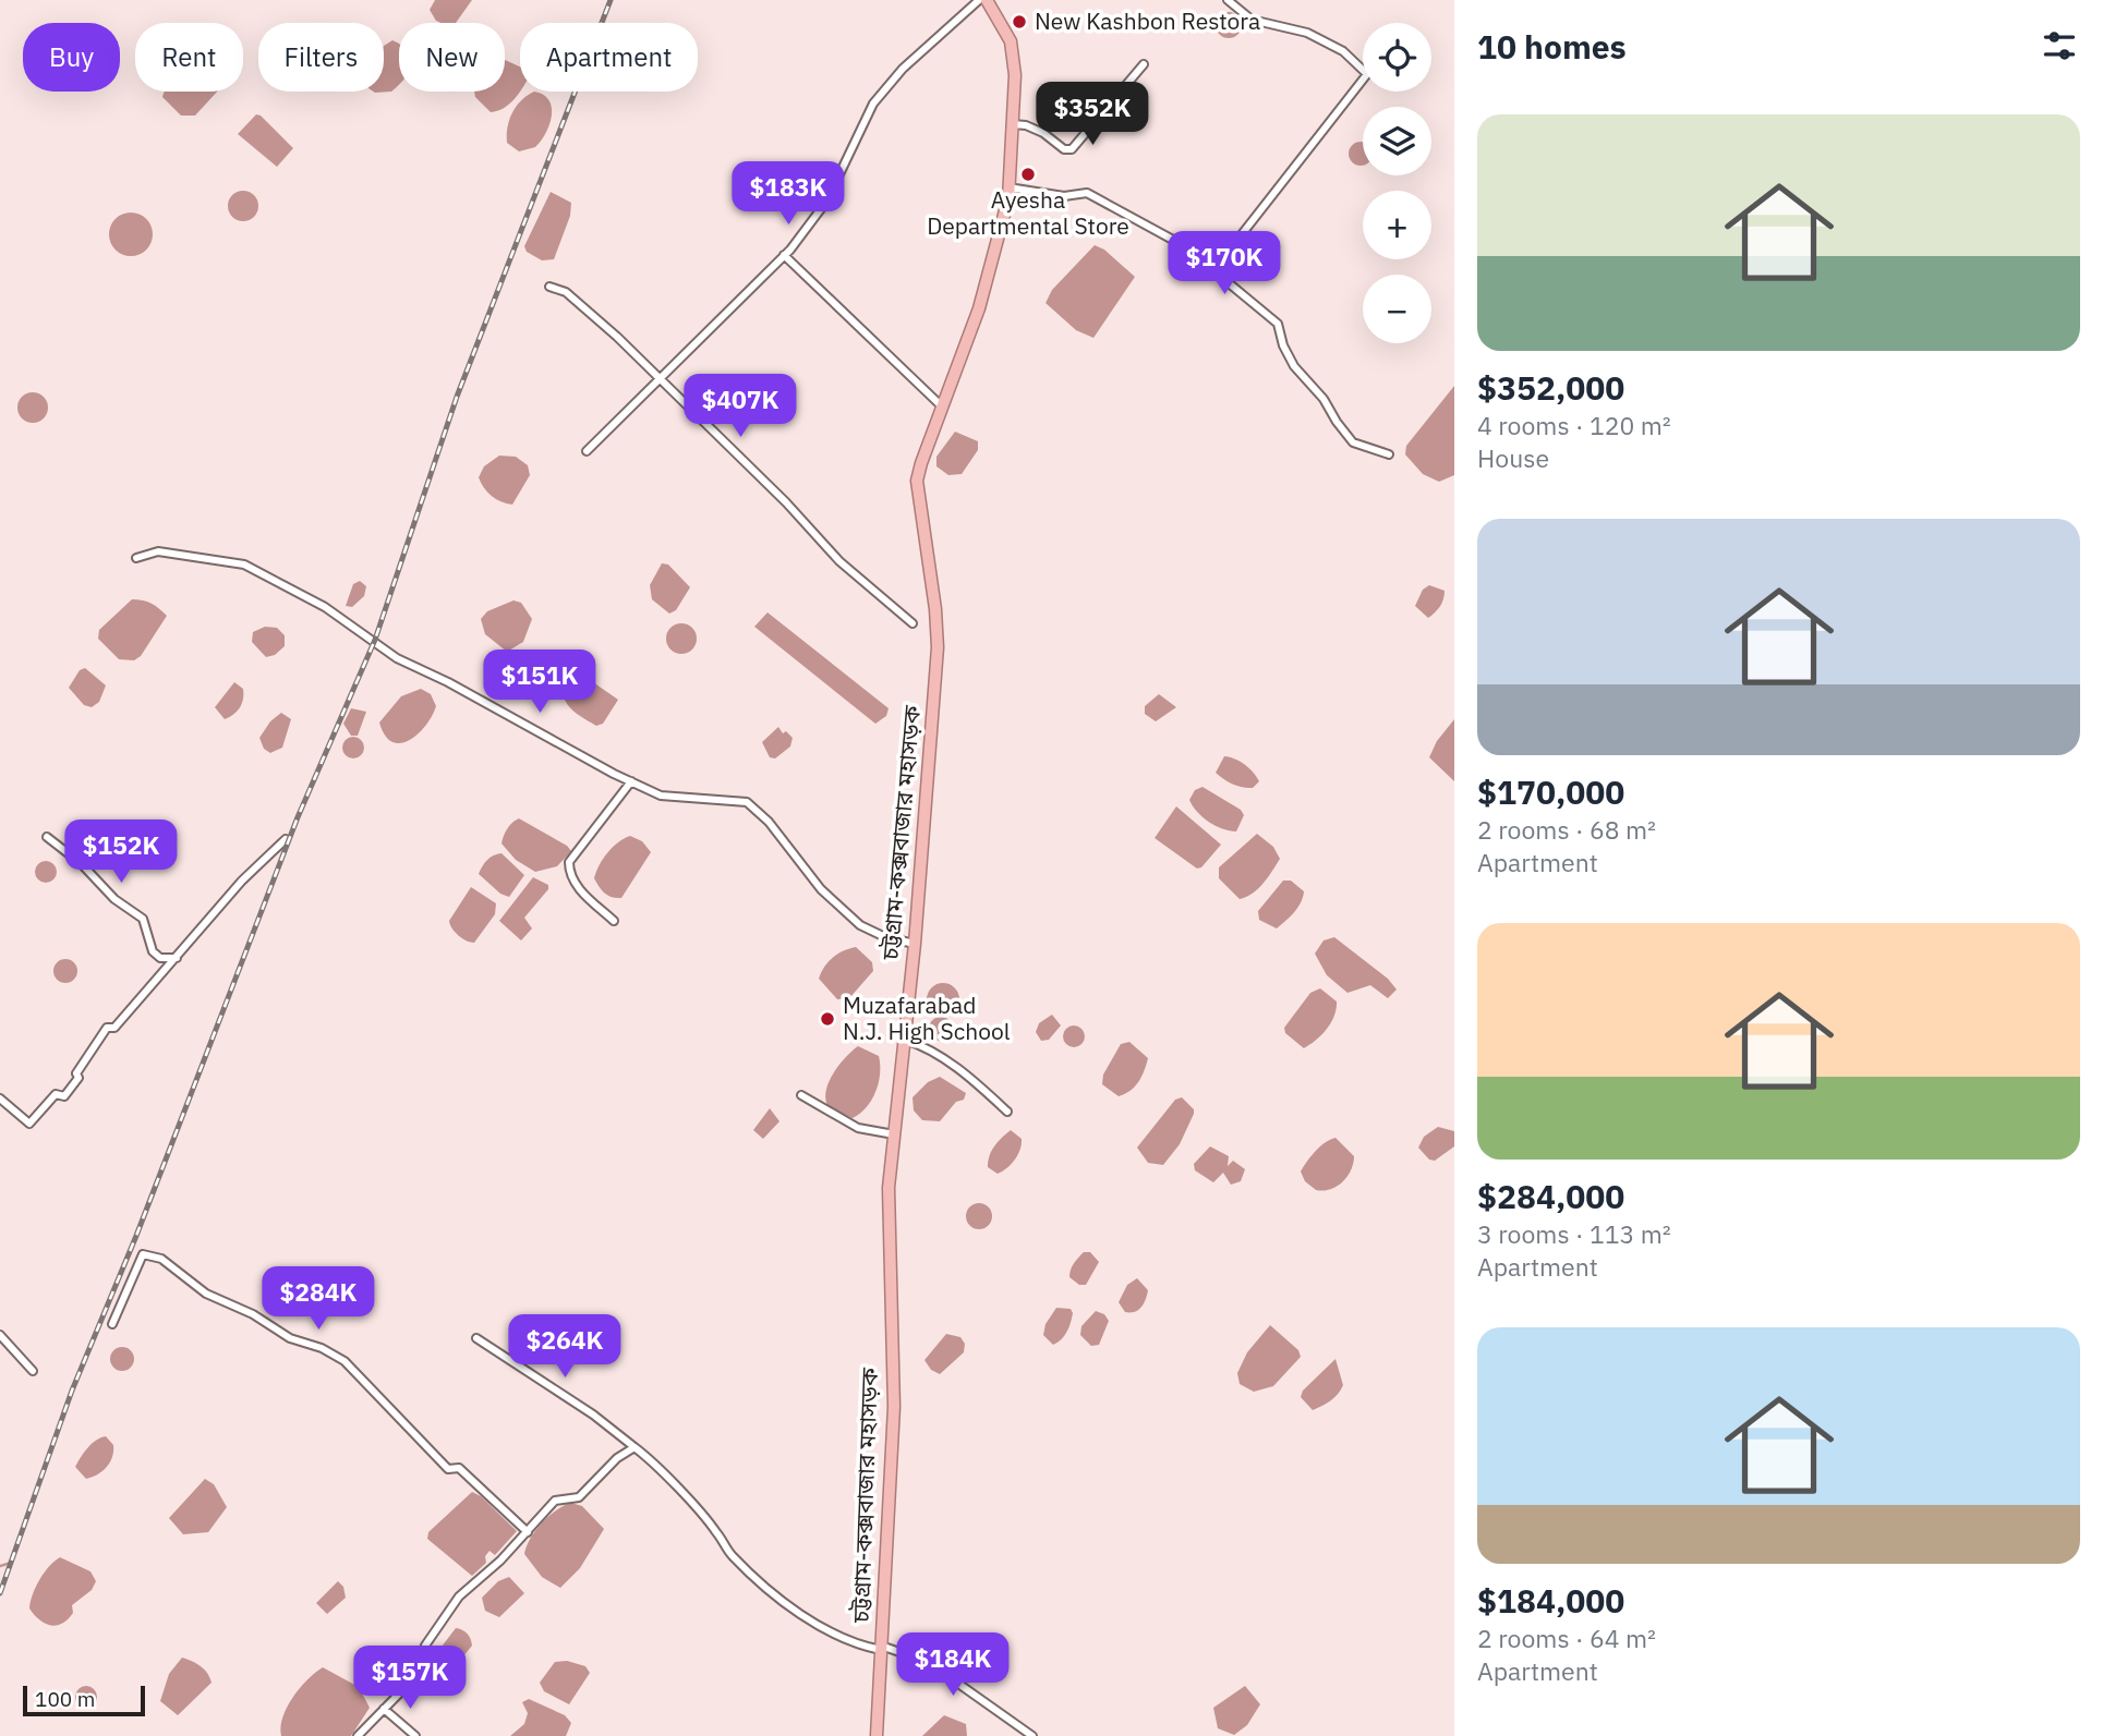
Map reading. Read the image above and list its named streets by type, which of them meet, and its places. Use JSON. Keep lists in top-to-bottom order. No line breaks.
{"streets":{"highway":["চট্টগ্রাম-কক্সবাজার মহাসড়ক"]},"places":["New Kashbon Restora","Ayesha Departmental Store","Muzafarabad N.J. High School"],"scale_bar":"100 m","page":{"heading":"10 homes","map_buttons":["+","−"],"chip":["Buy","Rent","Filters","New","Apartment"],"price":["$352K","$183K","$170K","$407K","$151K","$152K","$284K","$264K","$184K","$157K"],"list":[{"name":"$352,000","note":"4 rooms · 120 m² · House"},{"name":"$170,000","note":"2 rooms · 68 m² · Apartment"},{"name":"$284,000","note":"3 rooms · 113 m² · Apartment"},{"name":"$184,000","note":"2 rooms · 64 m² · Apartment"}],"scale":"100 m"}}
